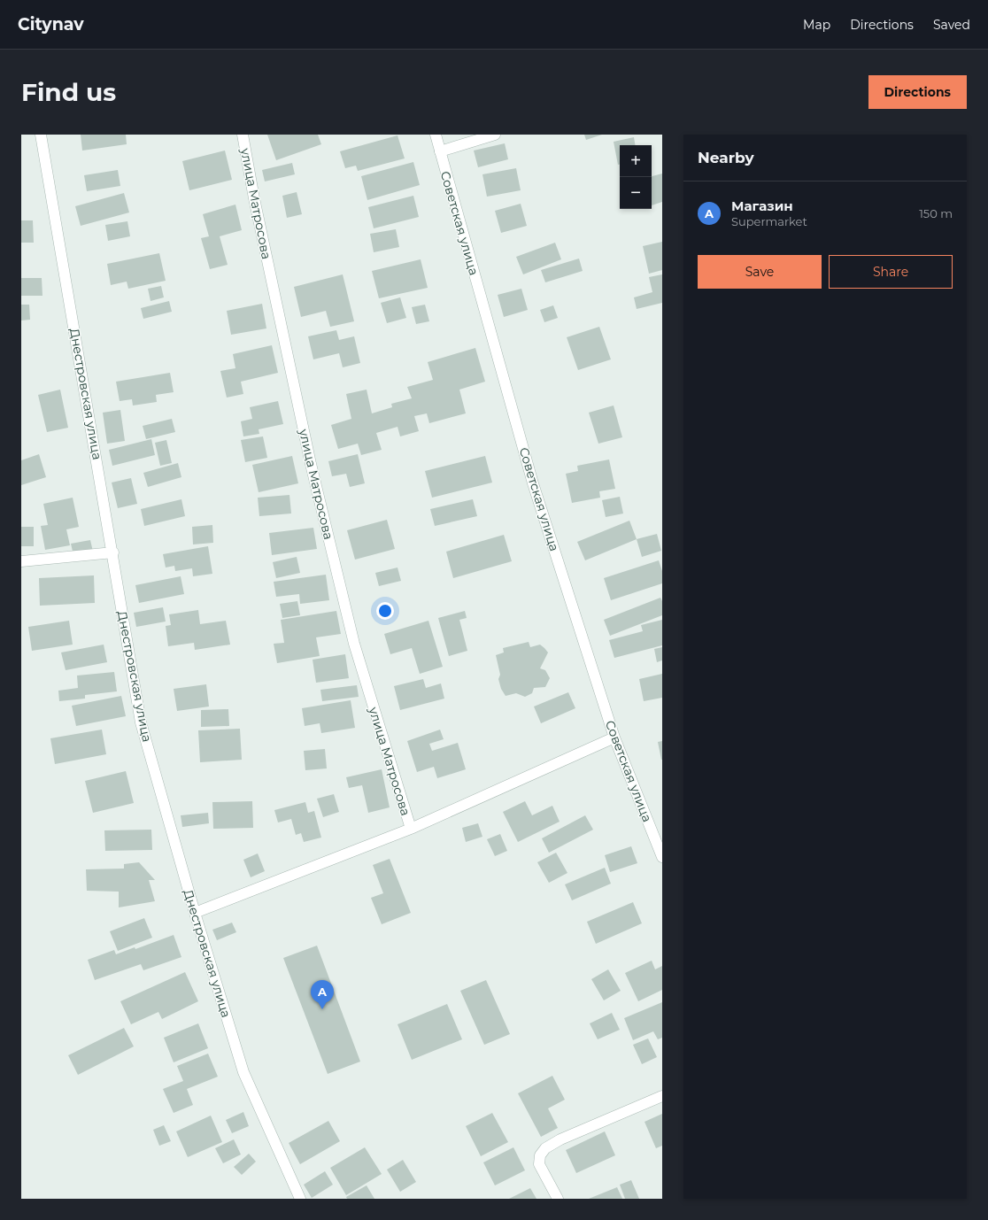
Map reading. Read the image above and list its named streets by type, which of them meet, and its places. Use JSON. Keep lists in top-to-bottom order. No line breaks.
{"streets":{"street":["улица Матросова","Советская улица","Днестровская улица"]},"page":{"header":"Citynav","nav":["Map","Directions","Saved"],"buttons":["Directions",["Save","Share"]],"title":"Find us","heading":"Nearby","map_buttons":["+","−"],"list":[{"mark":"A","name":"Магазин","note":"Supermarket","value":"150 m"}],"pins":"A"}}
